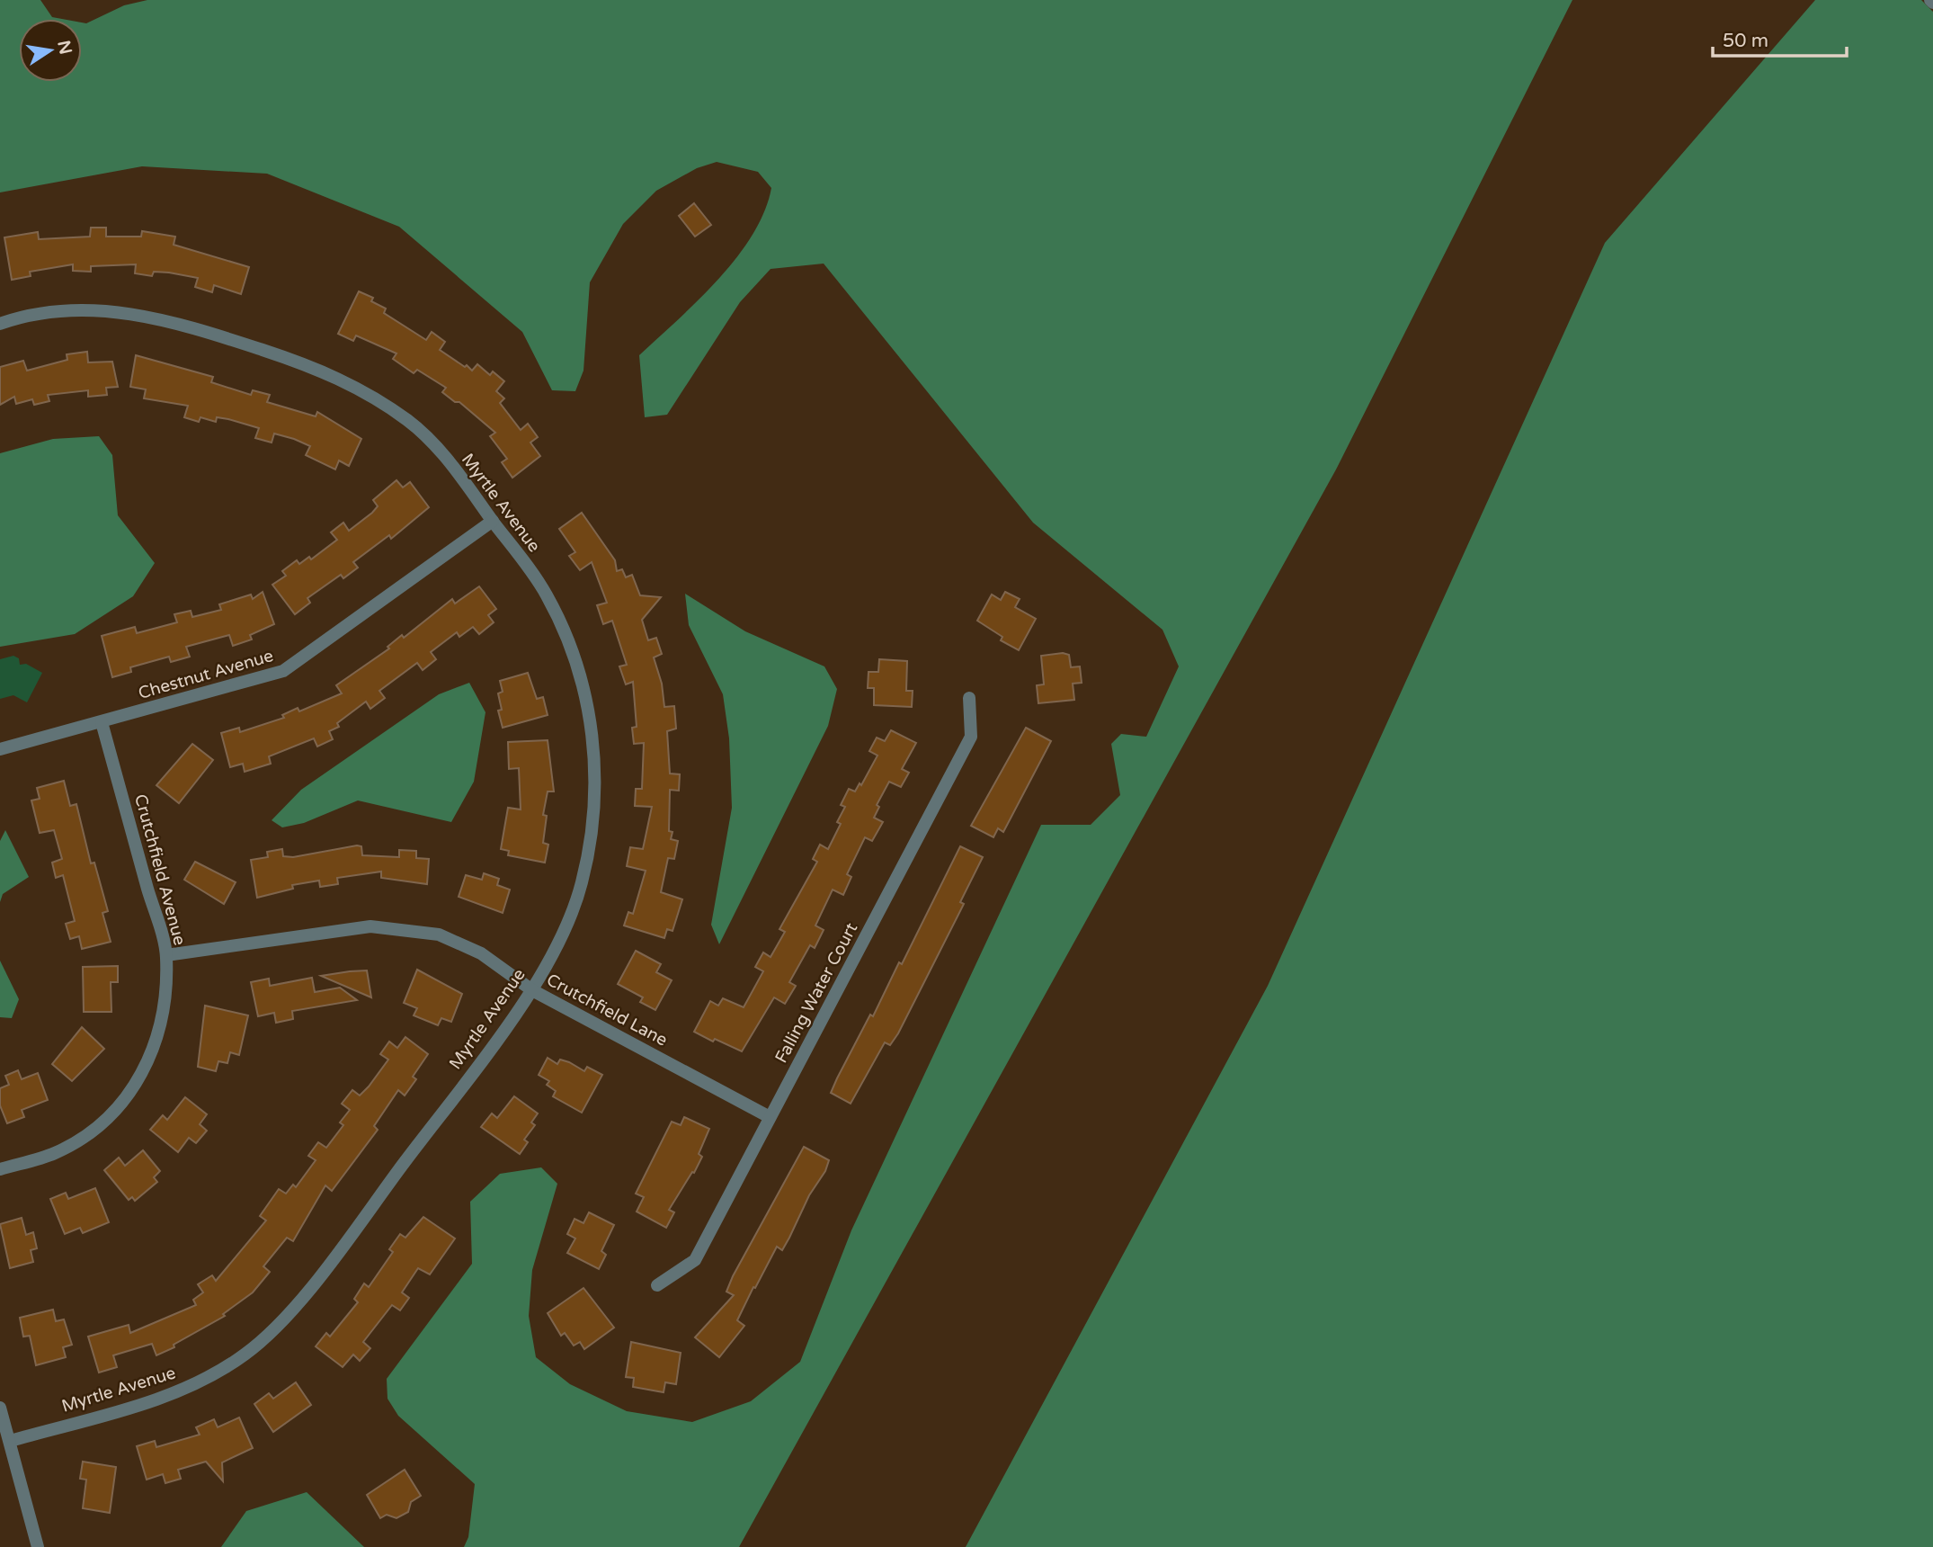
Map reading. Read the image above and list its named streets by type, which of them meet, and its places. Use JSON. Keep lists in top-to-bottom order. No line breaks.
{"streets":{"street":["Myrtle Avenue","Chestnut Avenue","Crutchfield Avenue","Falling Water Court","Crutchfield Lane"]},"crossings":[["Myrtle Avenue","Chestnut Avenue"],["Myrtle Avenue","Crutchfield Lane"],["Chestnut Avenue","Crutchfield Avenue"],["Crutchfield Avenue","Crutchfield Lane"],["Falling Water Court","Crutchfield Lane"]],"scale_bar":"50 m","north":"right"}
